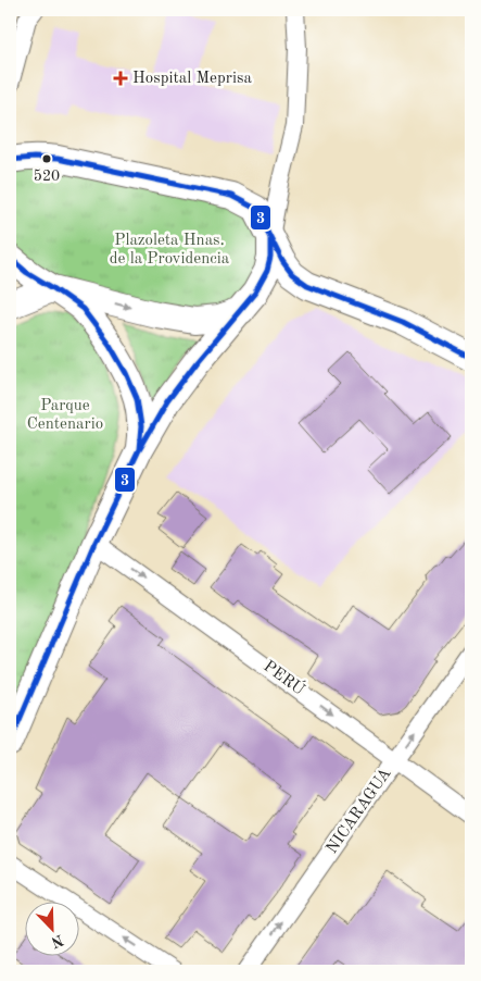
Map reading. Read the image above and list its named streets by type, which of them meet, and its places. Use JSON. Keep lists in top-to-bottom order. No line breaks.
{"streets":{"street":["PERÚ","NICARAGUA"]},"crossings":[["PERÚ","NICARAGUA"]],"one_way":["PERÚ","NICARAGUA"],"parks":["Plazoleta Hnas. de la Providencia","Parque Centenario"],"places":{"health":["Hospital Meprisa"],"other":["520"]},"lines":["transit line 3"],"north":"bottom right"}
